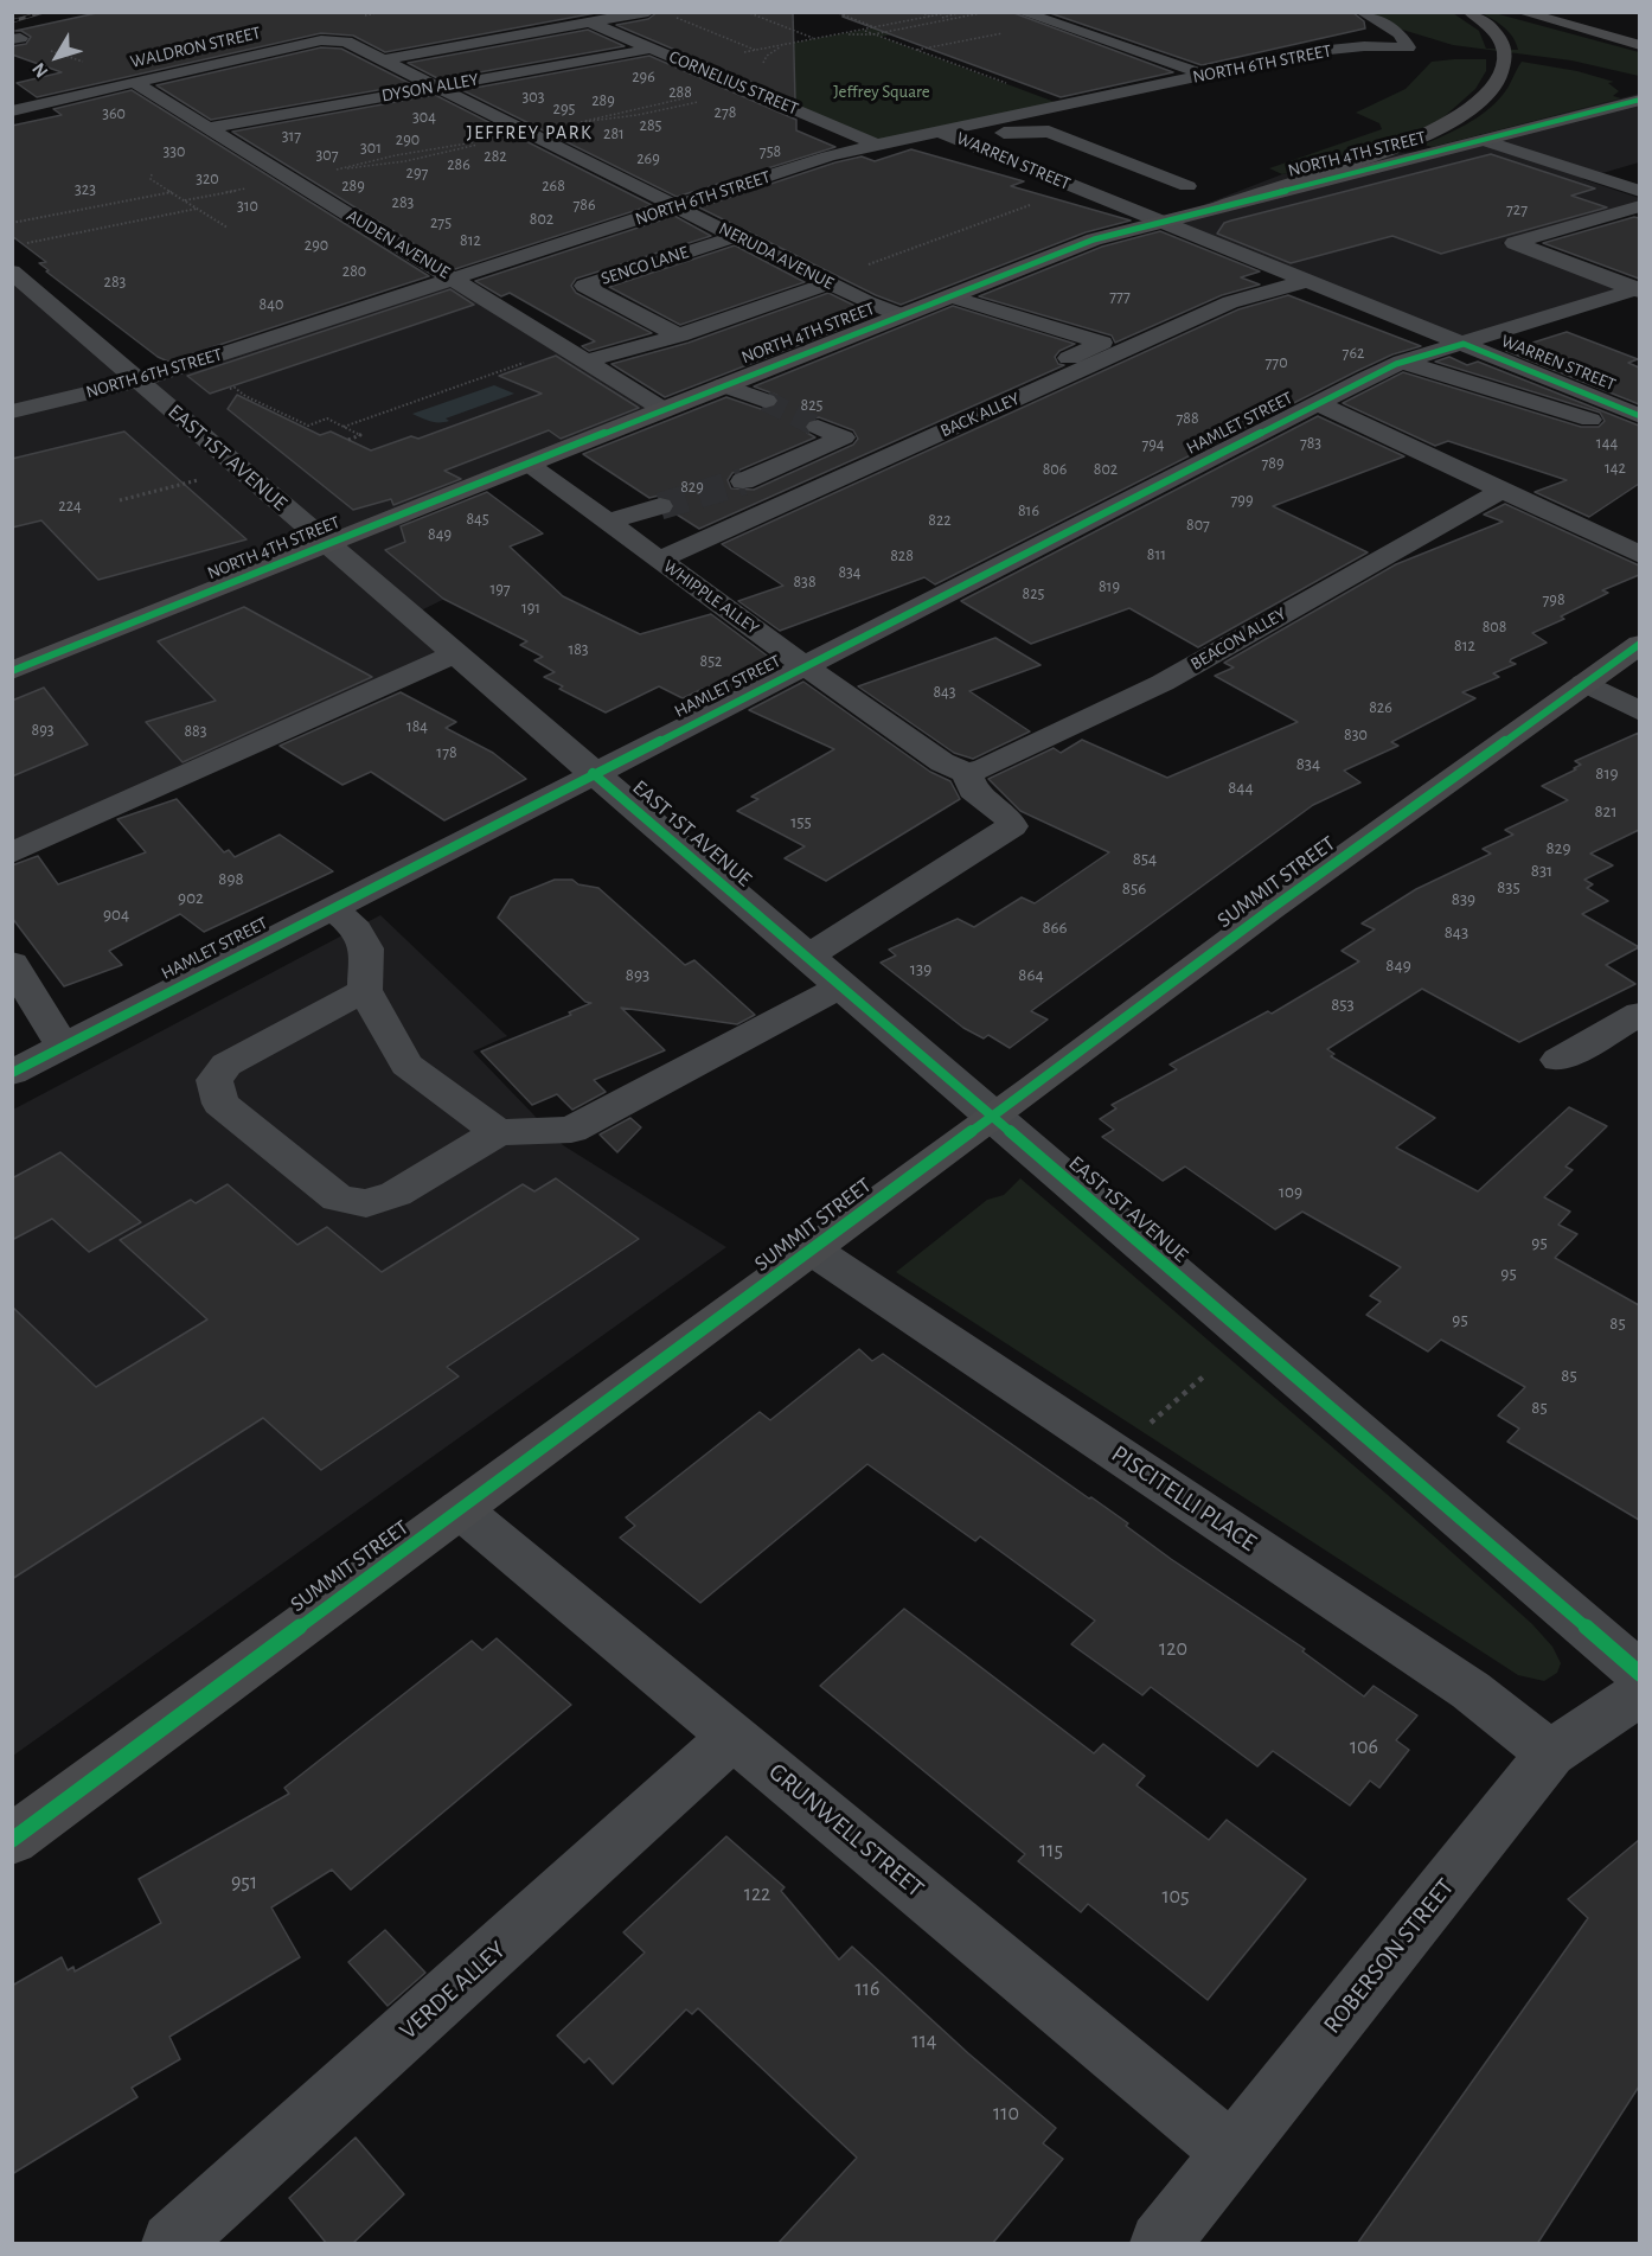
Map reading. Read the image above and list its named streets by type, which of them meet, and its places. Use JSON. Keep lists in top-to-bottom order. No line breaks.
{"streets":{"main road":["NORTH 4TH STREET","SUMMIT STREET"],"street":["WALDRON STREET","NORTH 6TH STREET","CORNELIUS STREET","DYSON ALLEY","WARREN STREET","AUDEN AVENUE","NERUDA AVENUE","SENCO LANE","BACK ALLEY","HAMLET STREET","EAST 1ST AVENUE","WHIPPLE ALLEY","BEACON ALLEY","PISCITELLI PLACE","GRUNWELL STREET","ROBERSON STREET","VERDE ALLEY"]},"crossings":[["WALDRON STREET","AUDEN AVENUE"],["WALDRON STREET","NERUDA AVENUE"],["NORTH 6TH STREET","CORNELIUS STREET"],["NORTH 6TH STREET","WARREN STREET"],["NORTH 6TH STREET","AUDEN AVENUE"],["NORTH 6TH STREET","NERUDA AVENUE"],["NORTH 6TH STREET","EAST 1ST AVENUE"],["CORNELIUS STREET","DYSON ALLEY"],["DYSON ALLEY","AUDEN AVENUE"],["DYSON ALLEY","NERUDA AVENUE"],["NORTH 4TH STREET","WARREN STREET"],["NORTH 4TH STREET","AUDEN AVENUE"],["NORTH 4TH STREET","NERUDA AVENUE"],["NORTH 4TH STREET","EAST 1ST AVENUE"],["NORTH 4TH STREET","WHIPPLE ALLEY"],["WARREN STREET","BACK ALLEY"],["WARREN STREET","HAMLET STREET"],["NERUDA AVENUE","SENCO LANE"],["BACK ALLEY","WHIPPLE ALLEY"],["HAMLET STREET","EAST 1ST AVENUE"],["HAMLET STREET","WHIPPLE ALLEY"],["EAST 1ST AVENUE","SUMMIT STREET"],["WHIPPLE ALLEY","BEACON ALLEY"],["SUMMIT STREET","PISCITELLI PLACE"],["SUMMIT STREET","GRUNWELL STREET"],["PISCITELLI PLACE","ROBERSON STREET"],["GRUNWELL STREET","ROBERSON STREET"],["GRUNWELL STREET","VERDE ALLEY"]],"districts":["JEFFREY PARK"],"parks":["Jeffrey Square"],"house_numbers":["296","288","303","289","295","278","360","304","285","281","317","290","301","330","758","307","282","269","286","297","320","289","268","323","283","786","310","727","802","275","812","290","280","283","777","840","762","770","825","788","783","144","794","789","142","806","802","829","799","224","816","845","822","807","849","811","828","834","838","819","197","825","798","191","808","812","183","852","843","826","184","893","883","830","178","834","819","844","821","155","829","854","831","898","835","856","902","839","904","866","843","849","139","893","864","853","109","95","95","95","85","85","85","120","106","115","951","122","105","116","114","110"],"north":"bottom left"}
